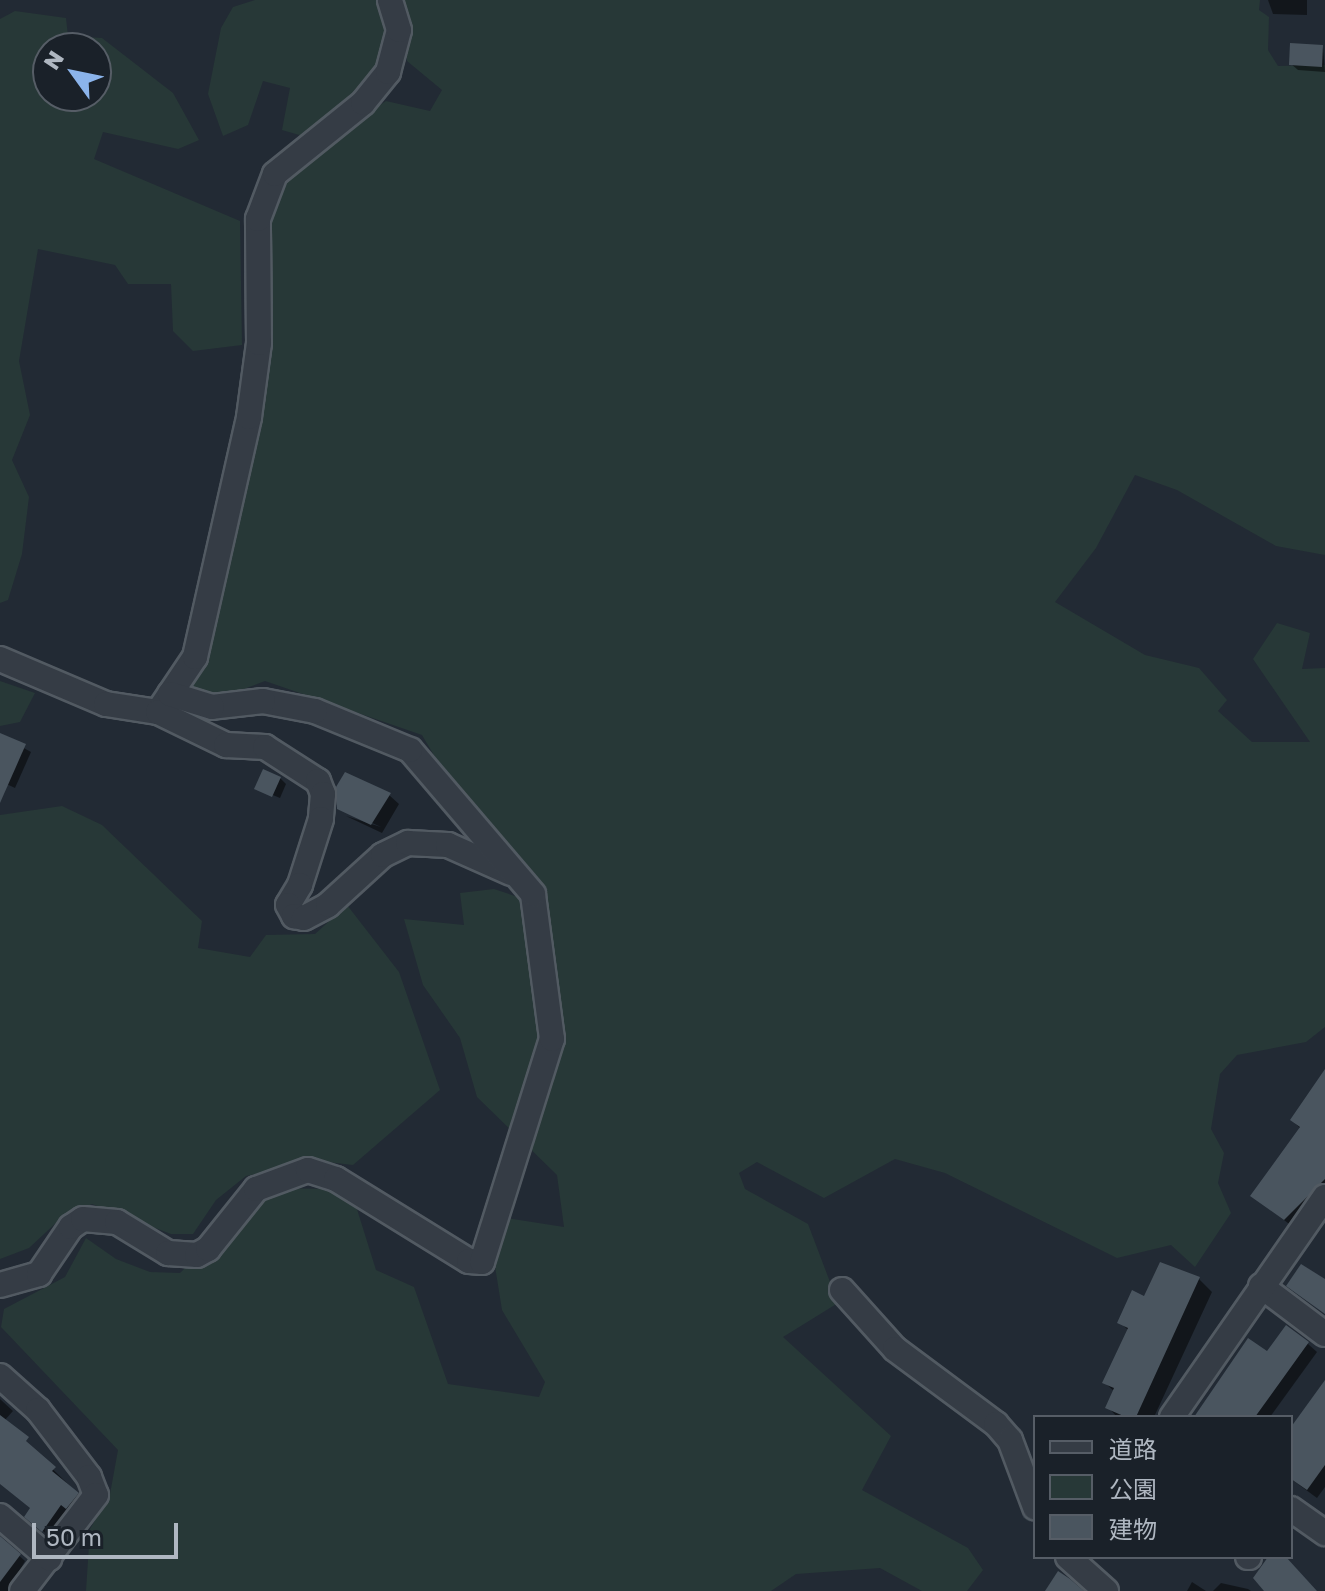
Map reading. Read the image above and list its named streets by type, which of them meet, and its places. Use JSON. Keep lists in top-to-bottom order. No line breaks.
{"legend":["道路","公園","建物"],"scale_bar":"50 m","north":"top left"}
